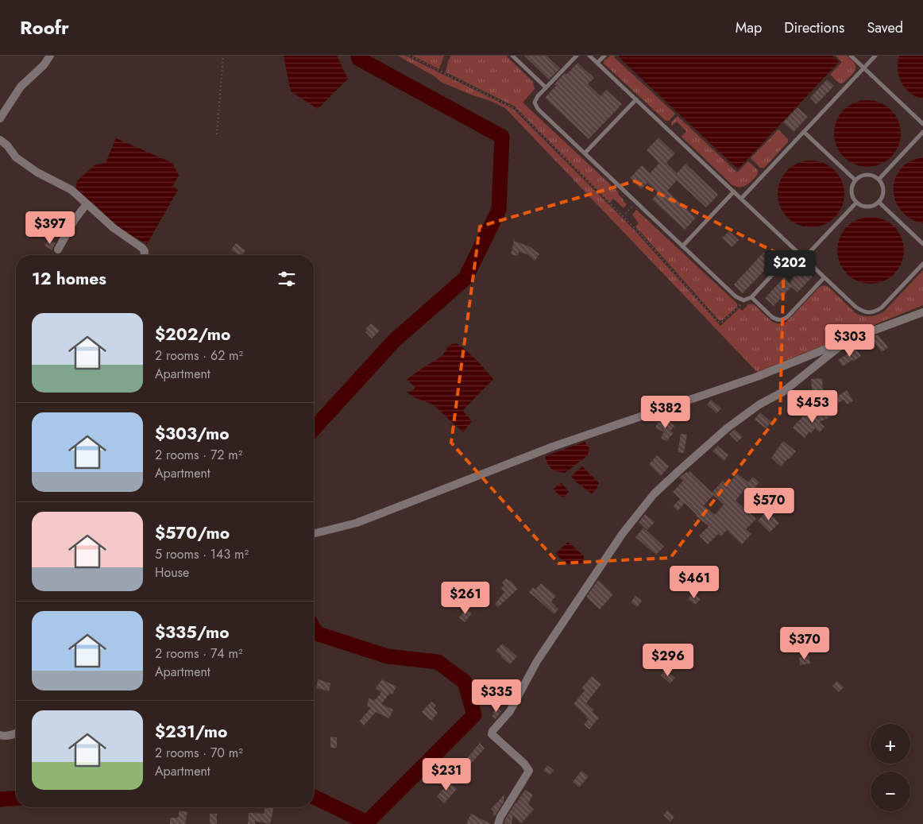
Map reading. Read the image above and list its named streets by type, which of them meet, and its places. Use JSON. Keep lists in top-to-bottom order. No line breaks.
{"page":{"header":"Roofr","nav":["Map","Directions","Saved"],"price":["$397","$202","$303","$453","$382","$570","$461","$261","$370","$296","$335","$231"],"heading":"12 homes","list":[{"name":"$202/mo","note":"2 rooms · 62 m² · Apartment"},{"name":"$303/mo","note":"2 rooms · 72 m² · Apartment"},{"name":"$570/mo","note":"5 rooms · 143 m² · House"},{"name":"$335/mo","note":"2 rooms · 74 m² · Apartment"},{"name":"$231/mo","note":"2 rooms · 70 m² · Apartment"}],"map_buttons":["+","−"]}}
